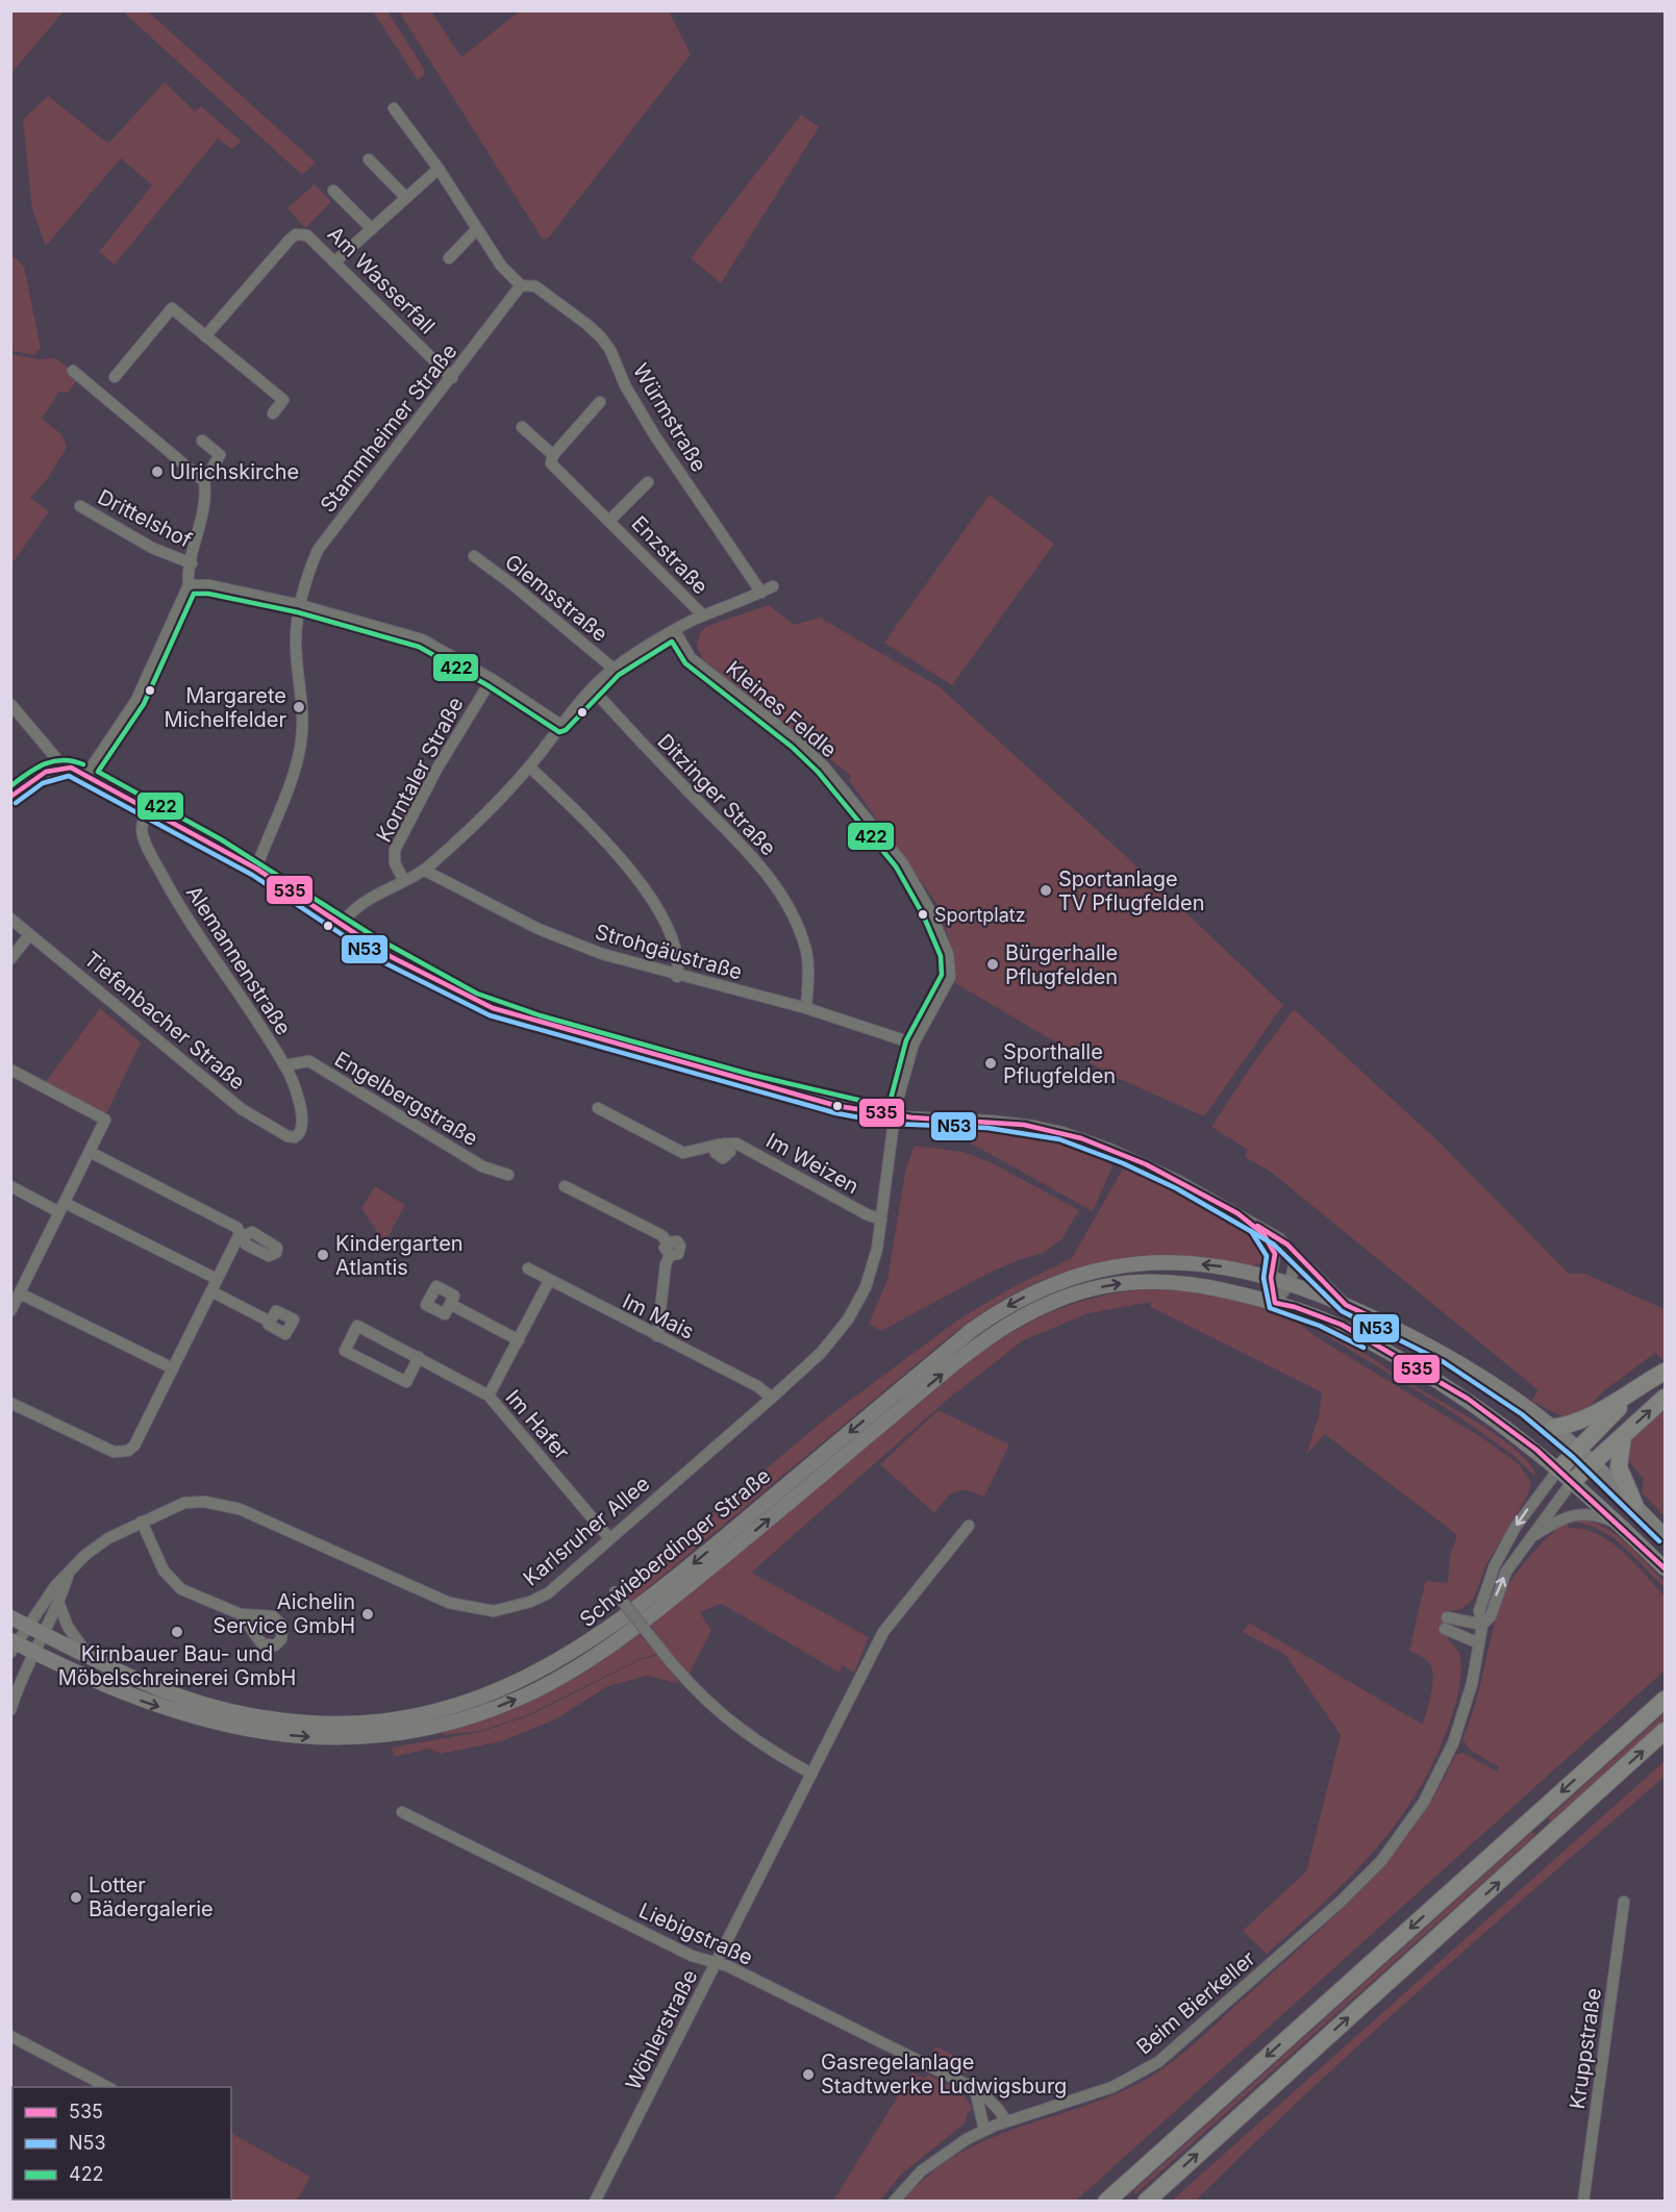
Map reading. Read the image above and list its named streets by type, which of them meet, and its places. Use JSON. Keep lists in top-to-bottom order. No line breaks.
{"streets":{"main road":["Schwieberdinger Straße"],"street":["Am Wasserfall","Würmstraße","Stammheimer Straße","Drittelshof","Enzstraße","Glemsstraße","Kleines Feldle","Korntaler Straße","Ditzinger Straße","Strohgäustraße","Alemannenstraße","Tiefenbacher Straße","Engelbergstraße","Im Weizen","Im Mais","Im Hafer","Karlsruher Allee","Liebigstraße","Beim Bierkeller","Wöhlerstraße","Kruppstraße"]},"crossings":[["Am Wasserfall","Stammheimer Straße"],["Würmstraße","Stammheimer Straße"],["Kleines Feldle","Strohgäustraße"],["Kleines Feldle","Karlsruher Allee"],["Ditzinger Straße","Strohgäustraße"],["Alemannenstraße","Tiefenbacher Straße"],["Alemannenstraße","Engelbergstraße"],["Im Weizen","Karlsruher Allee"],["Im Mais","Karlsruher Allee"],["Im Hafer","Karlsruher Allee"],["Karlsruher Allee","Schwieberdinger Straße"],["Liebigstraße","Beim Bierkeller"],["Liebigstraße","Wöhlerstraße"]],"places":["Ulrichskirche","Margarete Michelfelder","Sportanlage TV Pflugfelden","Sportplatz","Bürgerhalle Pflugfelden","Sporthalle Pflugfelden","Kindergarten Atlantis","Aichelin Service GmbH","Kirnbauer Bau- und Möbelschreinerei GmbH","Lotter Bädergalerie","Gasregelanlage Stadtwerke Ludwigsburg"],"lines":["transit line 422","transit line 535","transit line N53"],"legend":["535","N53","422"]}
